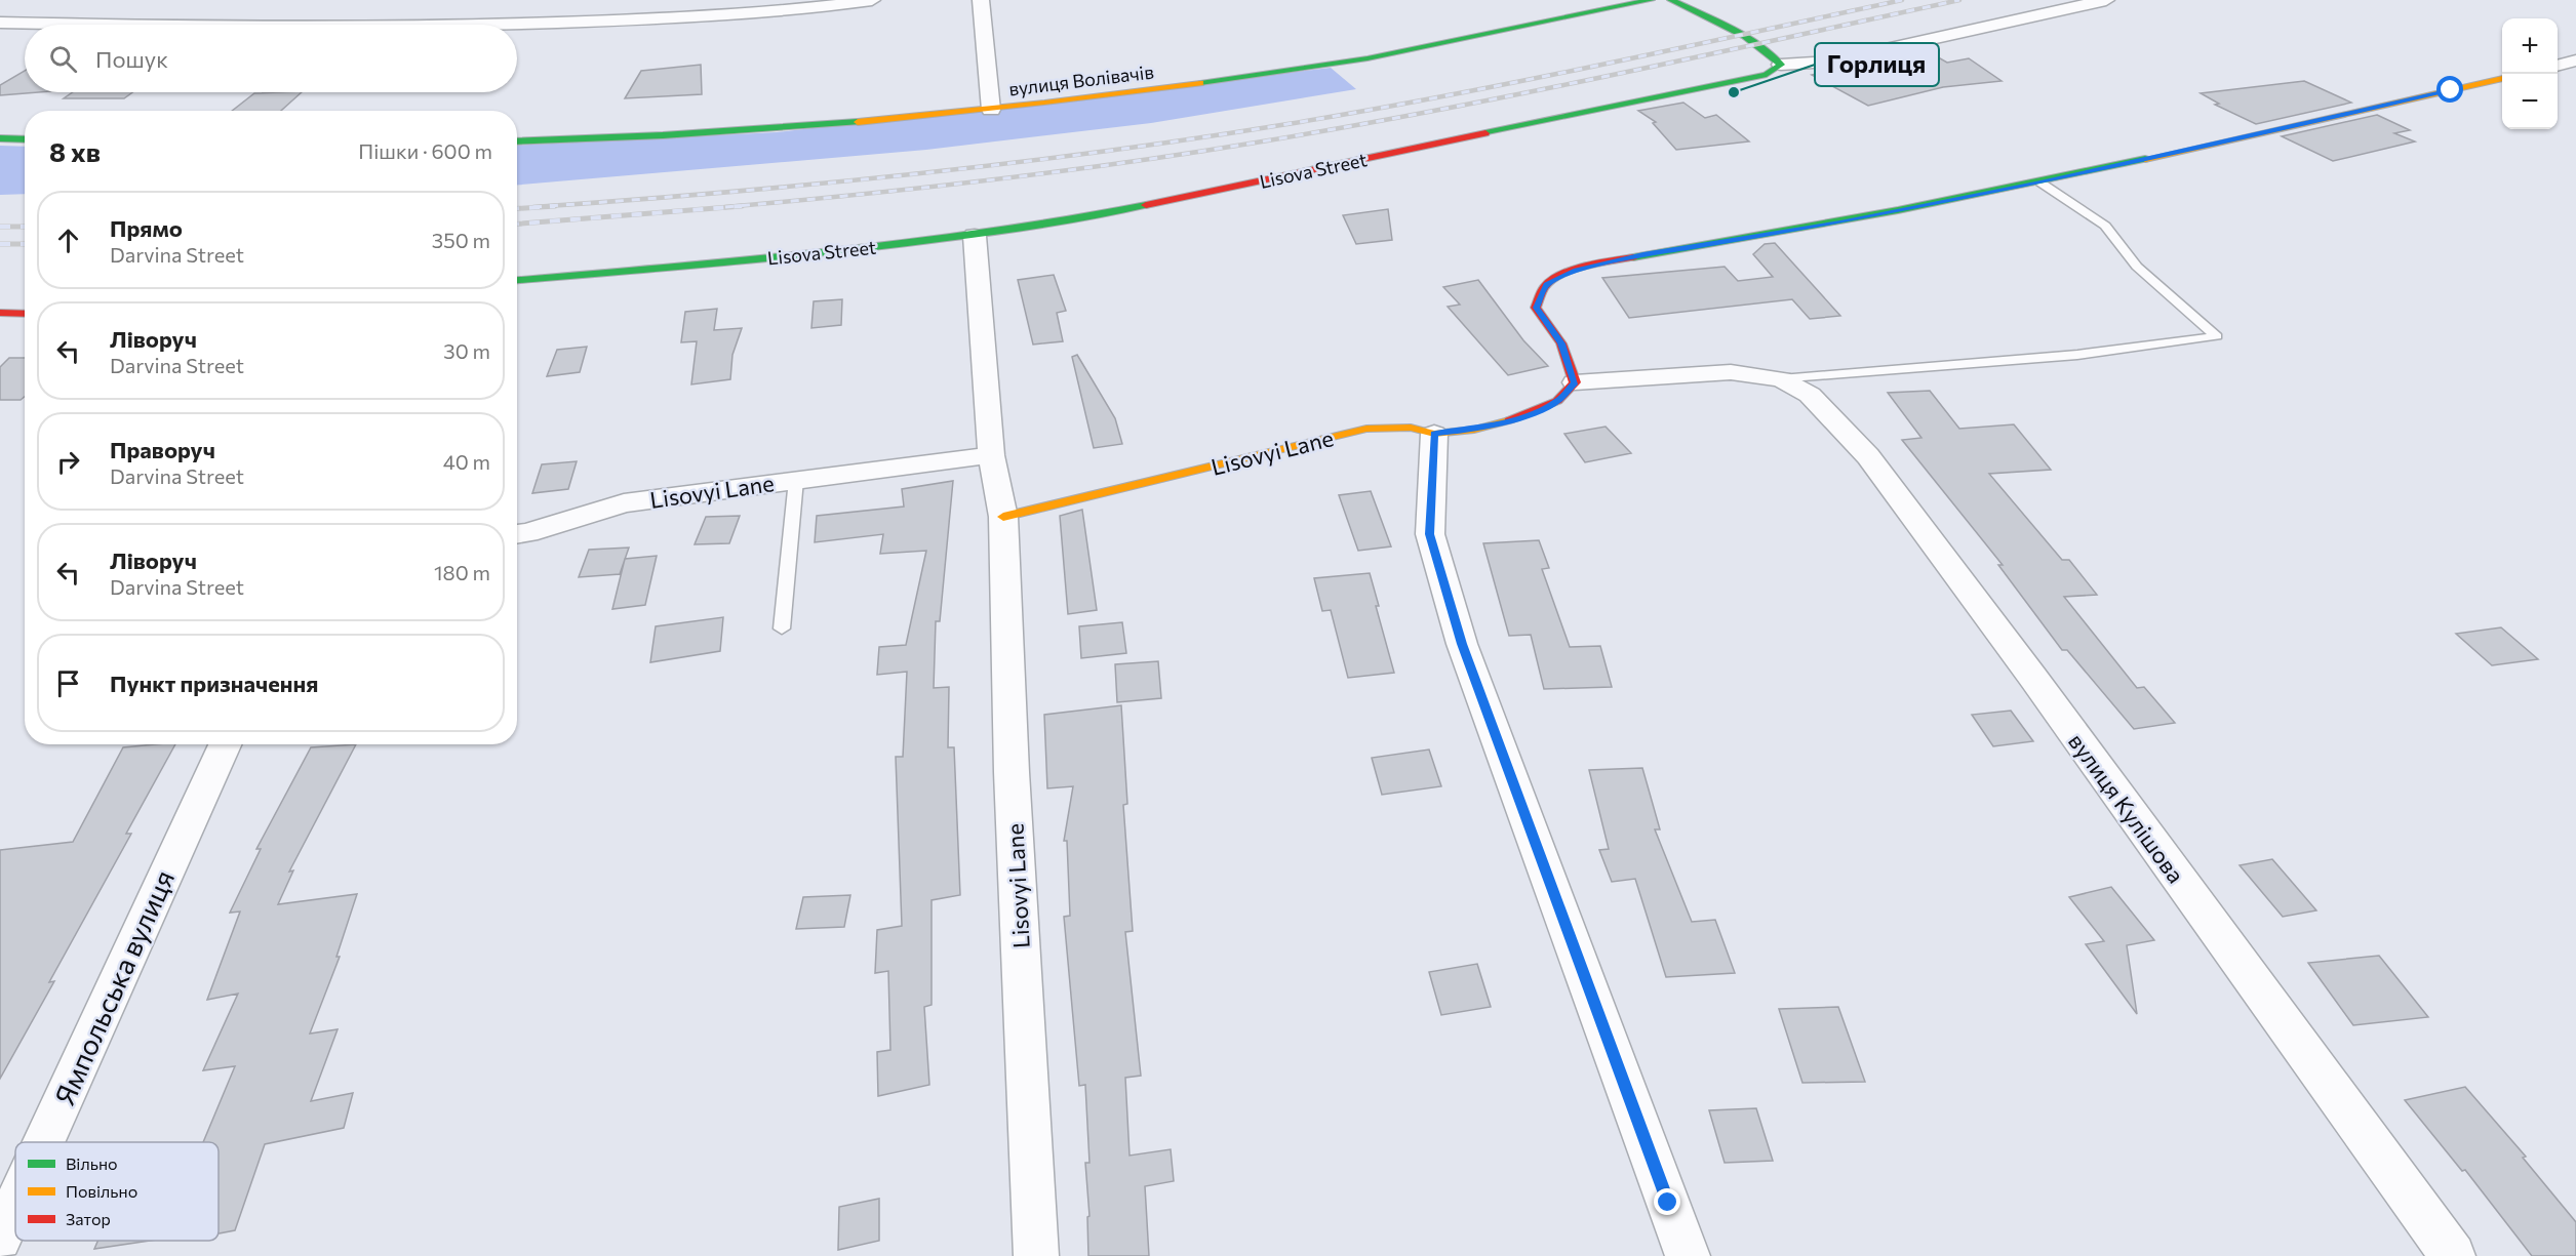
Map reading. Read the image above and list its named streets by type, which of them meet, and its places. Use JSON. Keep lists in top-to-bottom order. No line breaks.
{"streets":{"street":["вулиця Волівачів","Lisova Street","Lisovyi Lane","вулиця Кулішова","Ямпольська вулиця"]},"crossings":[["Lisova Street","Lisovyi Lane"],["Lisovyi Lane","вулиця Кулішова"]],"places":["Горлиця"],"legend":["Вільно","Повільно","Затор"],"page":{"map_buttons":["+","−"],"search":"Пошук","heading":["8 хв","Пішки · 600 m"],"list":[["Прямо","Darvina Street","350 m"],["Ліворуч","Darvina Street","30 m"],["Праворуч","Darvina Street","40 m"],["Ліворуч","Darvina Street","180 m"],"Пункт призначення"]}}
